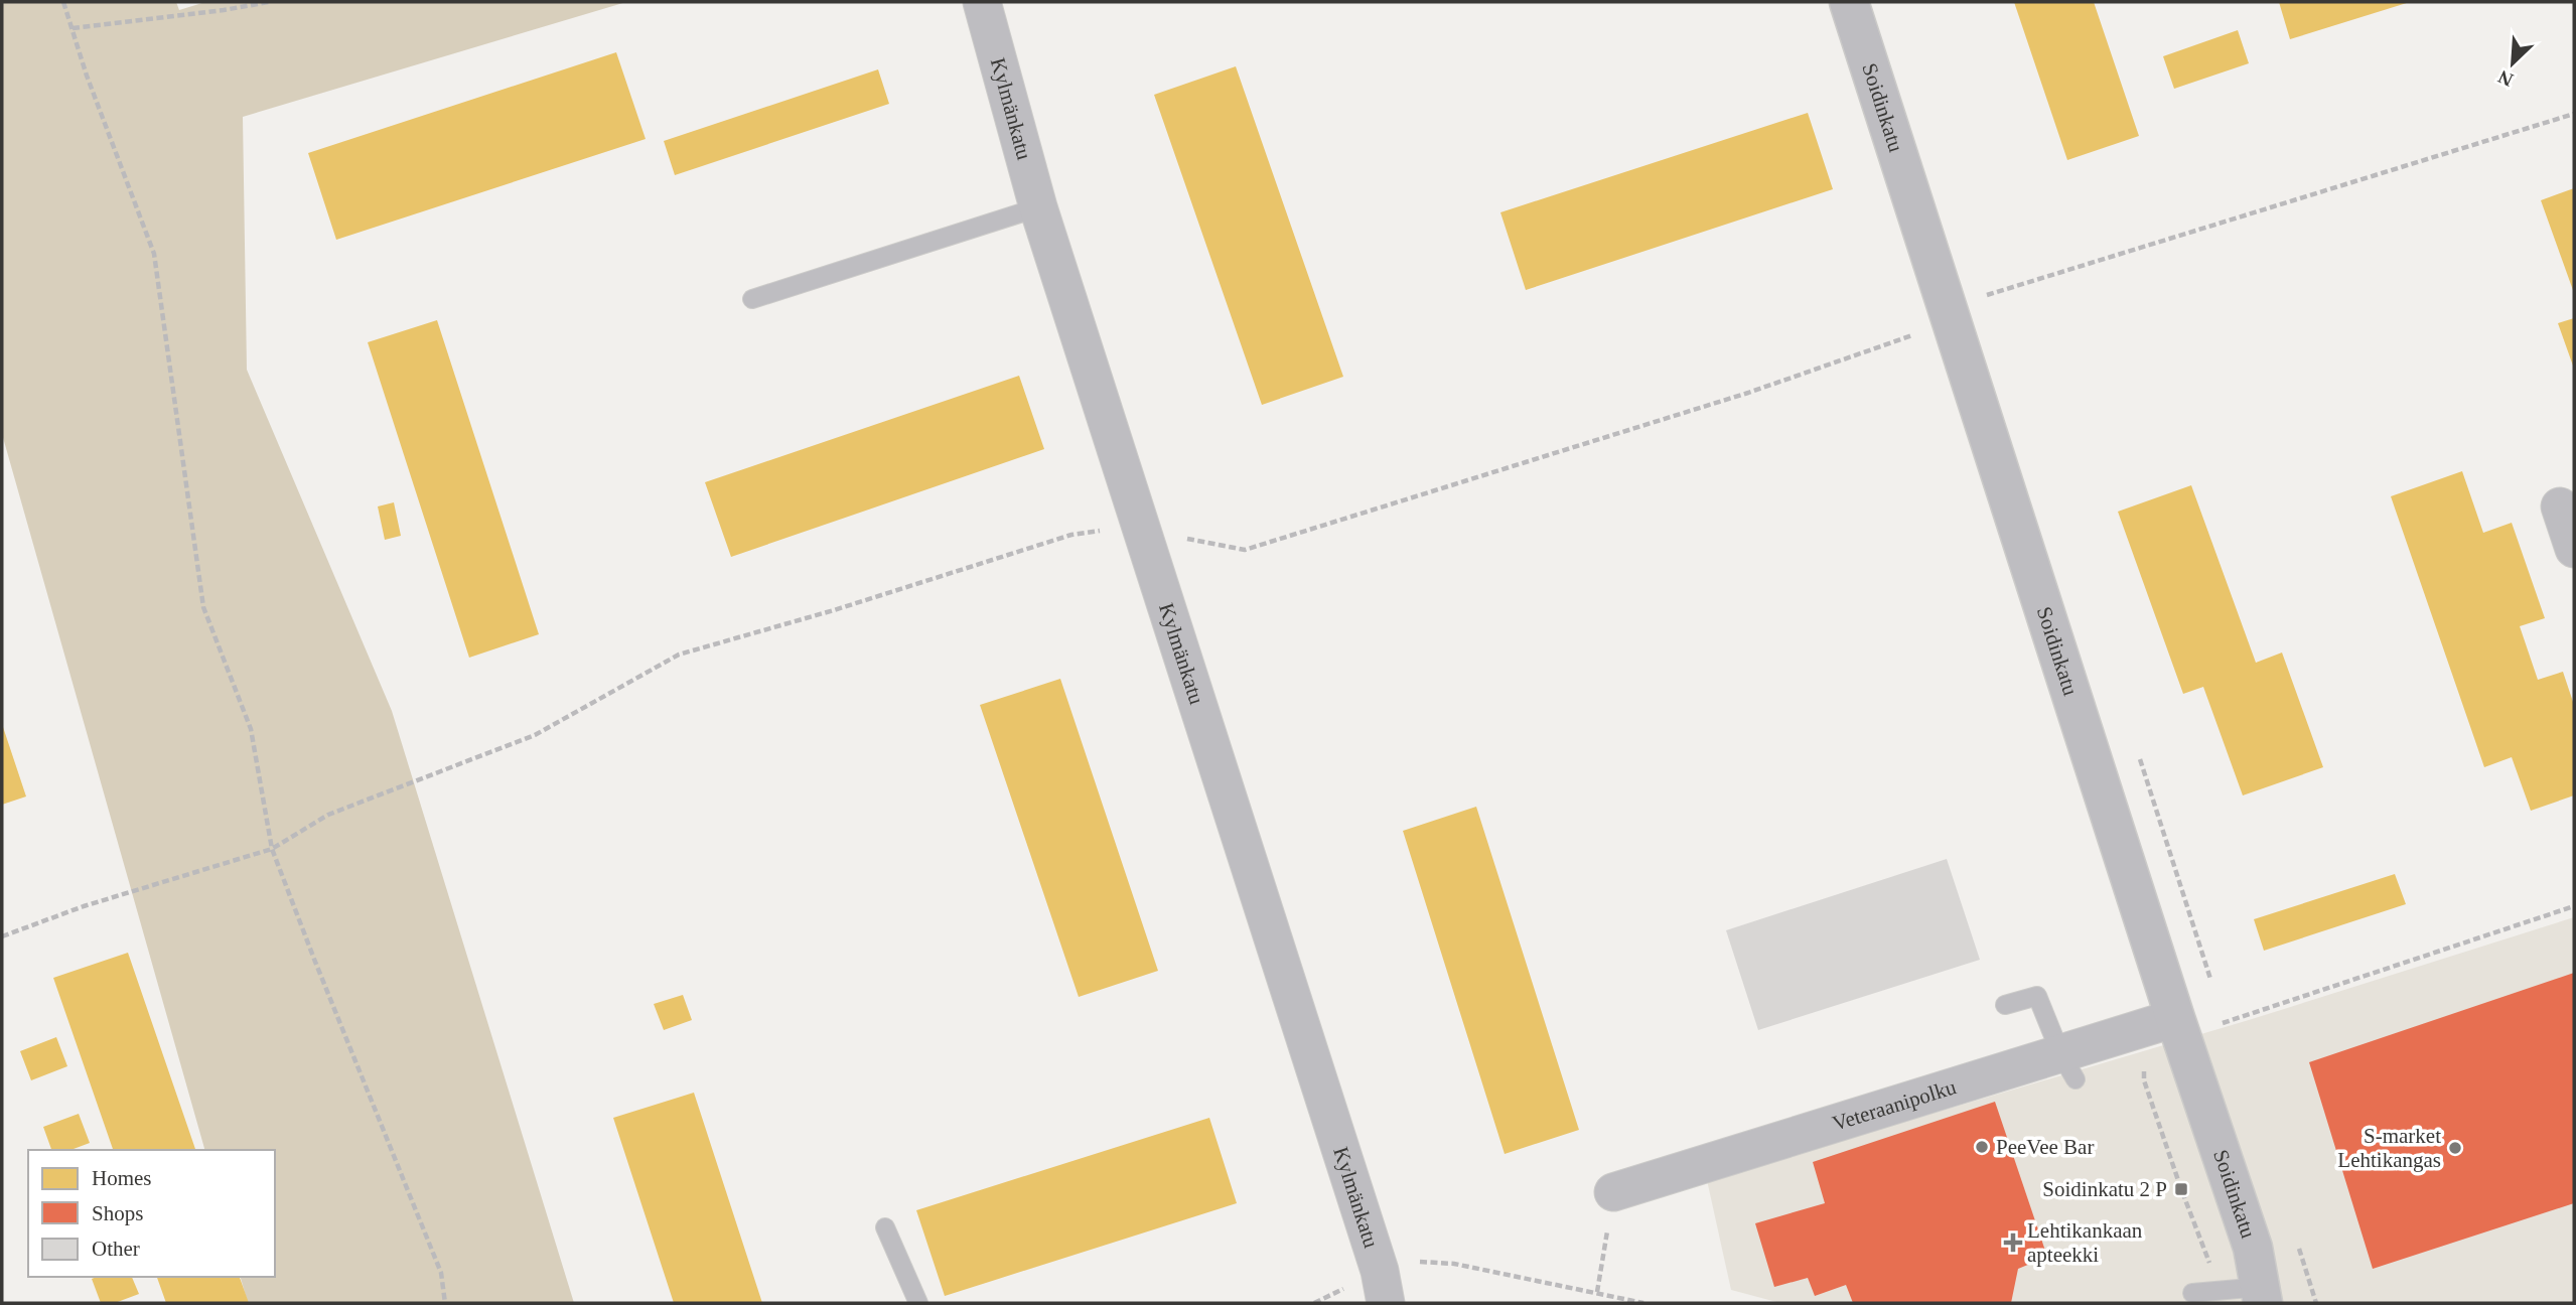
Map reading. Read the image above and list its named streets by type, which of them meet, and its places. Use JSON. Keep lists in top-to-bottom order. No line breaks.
{"streets":{"street":["Kylmänkatu","Soidinkatu","Veteraanipolku"]},"crossings":[["Soidinkatu","Veteraanipolku"]],"places":{"other":["PeeVee Bar","S-market Lehtikangas"],"transit":["Soidinkatu 2 P"],"health":["Lehtikankaan apteekki"]},"legend":["Homes","Shops","Other"],"north":"bottom left"}
